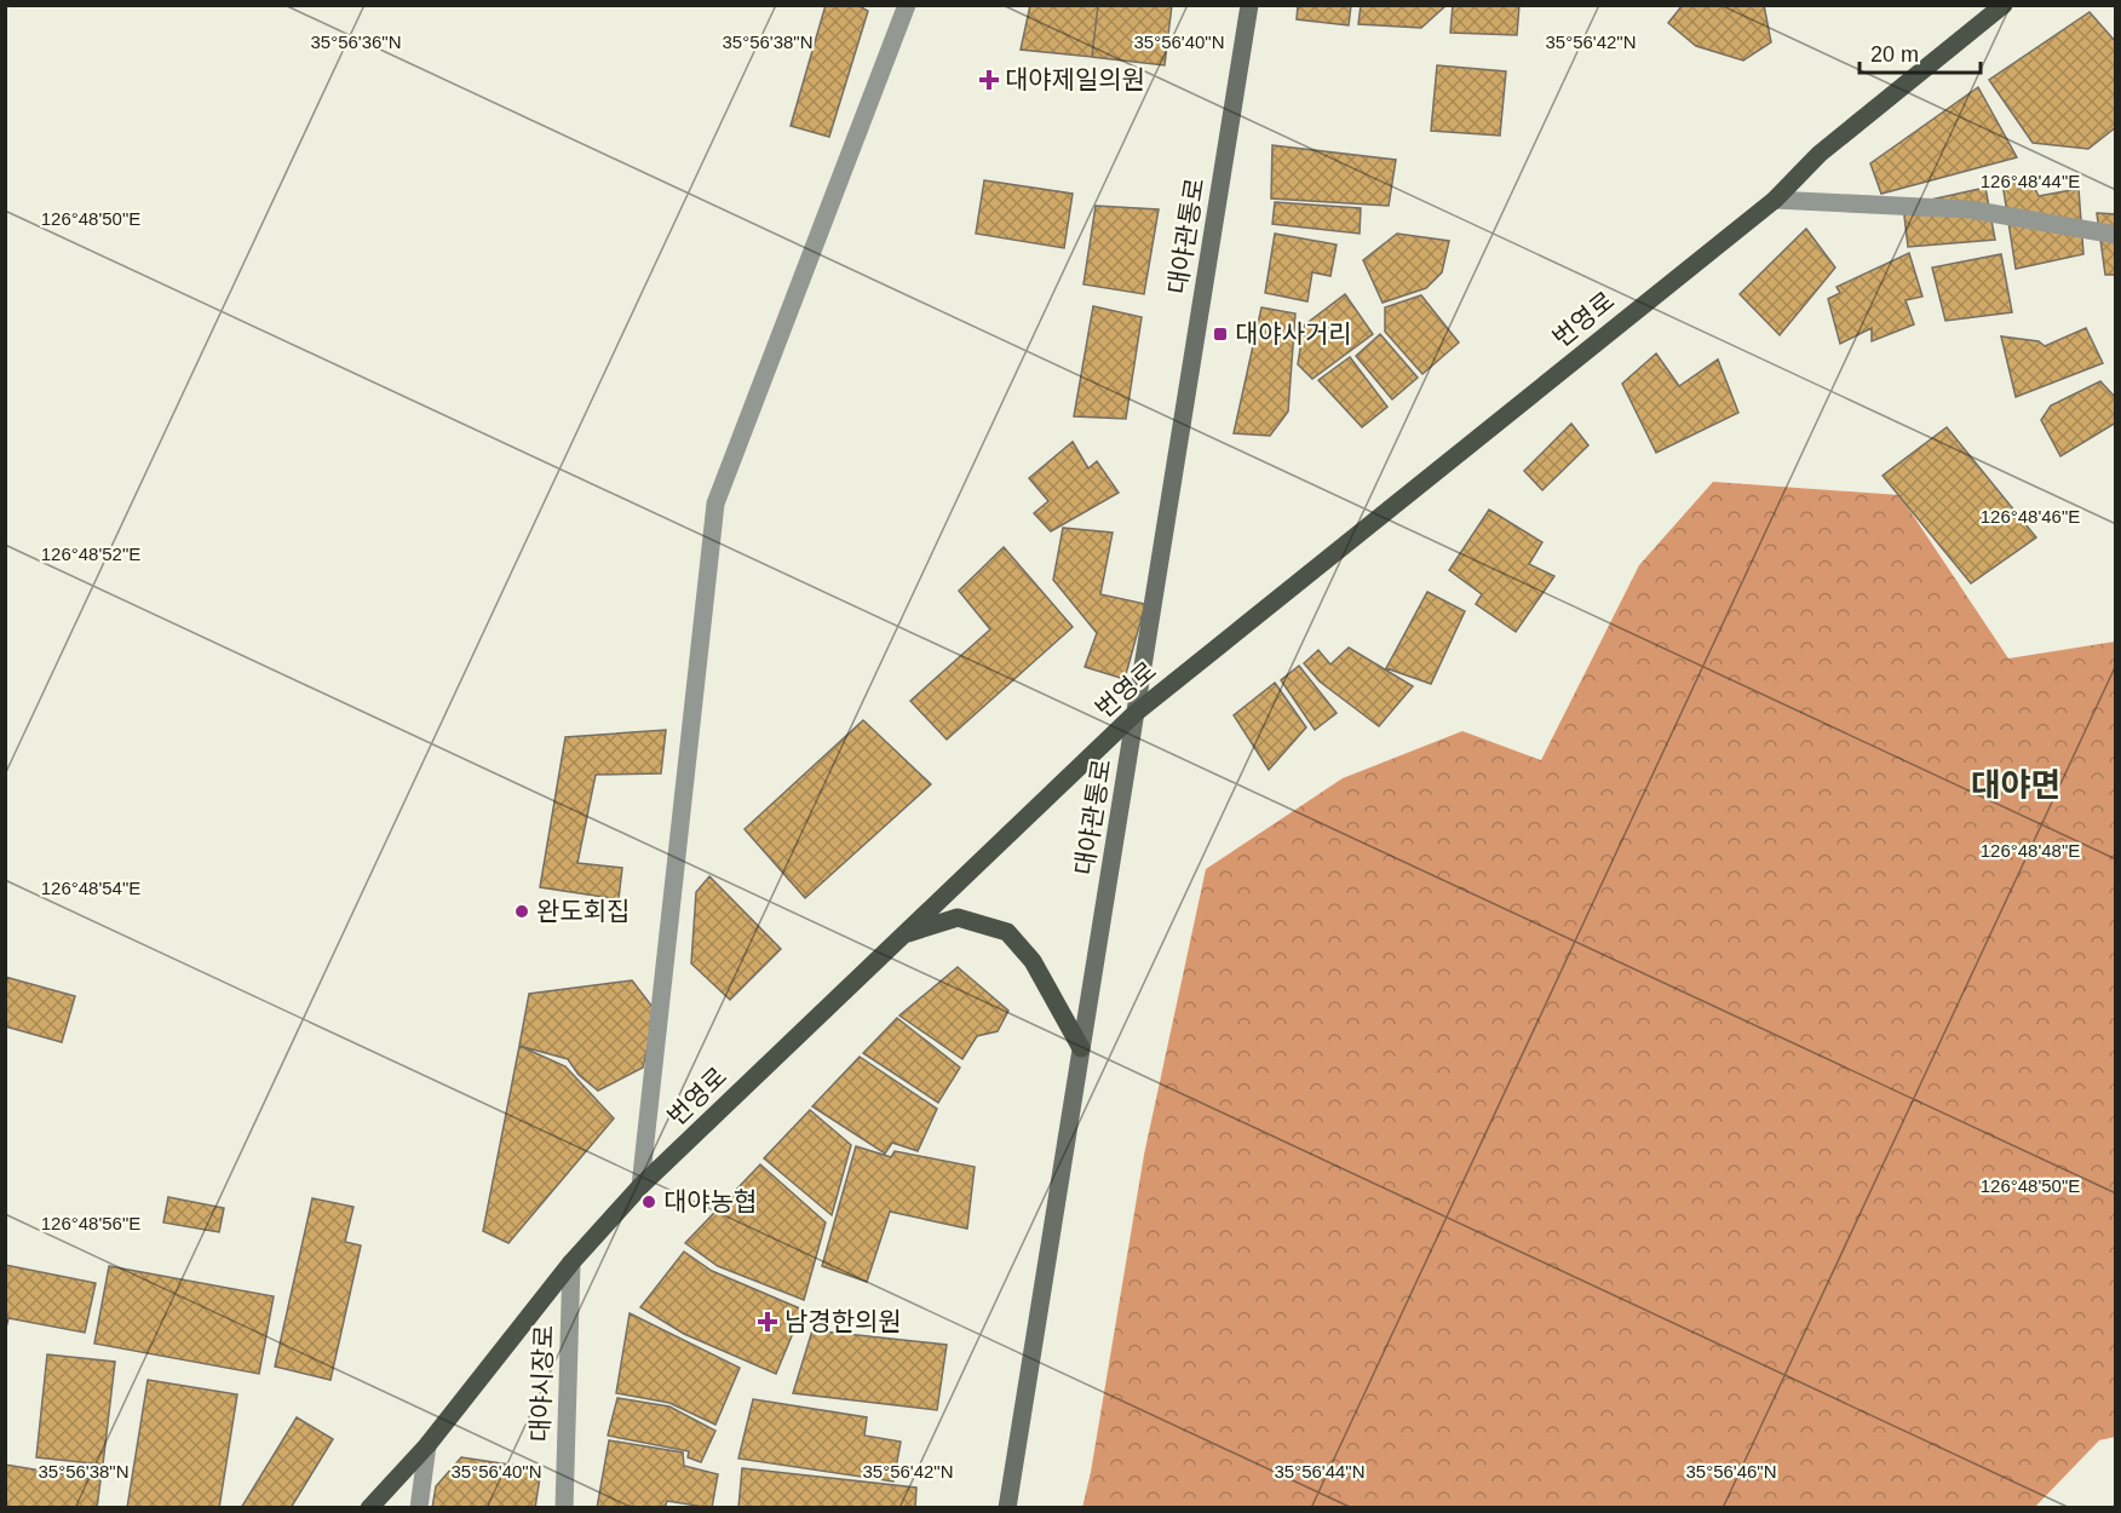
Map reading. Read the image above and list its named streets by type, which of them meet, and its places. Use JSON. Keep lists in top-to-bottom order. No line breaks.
{"streets":{"main road":["대야관통로","번영로"],"street":["대야시장로"]},"crossings":[["대야관통로","번영로"],["번영로","대야시장로"]],"districts":["대야면"],"places":{"health":["대야제일의원","남경한의원"],"transit":["대야사거리"],"other":["완도회집","대야농협"]},"scale_bar":"20 m","coordinates":["35°56'36\"N","35°56'38\"N","35°56'40\"N","35°56'42\"N","126°48'44\"E","126°48'50\"E","126°48'46\"E","126°48'52\"E","126°48'48\"E","126°48'54\"E","126°48'56\"E","35°56'44\"N","35°56'46\"N"]}
